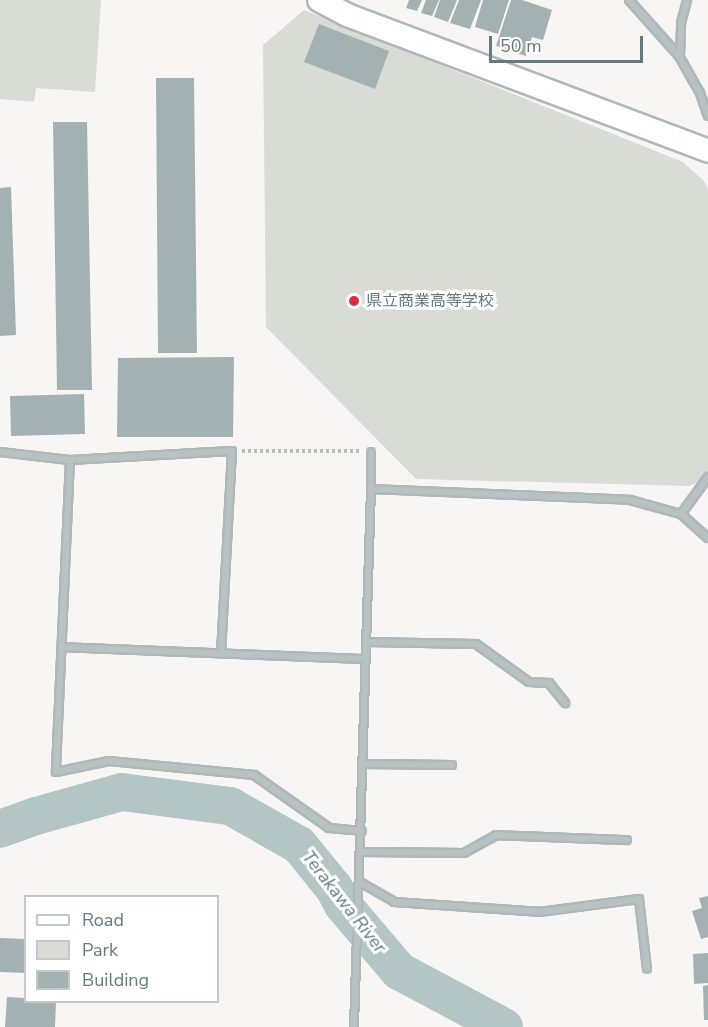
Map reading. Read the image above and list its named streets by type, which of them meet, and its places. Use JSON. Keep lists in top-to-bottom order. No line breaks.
{"water":["Terakawa River"],"places":["県立商業高等学校"],"legend":["Road","Park","Building"],"scale_bar":"50 m"}
